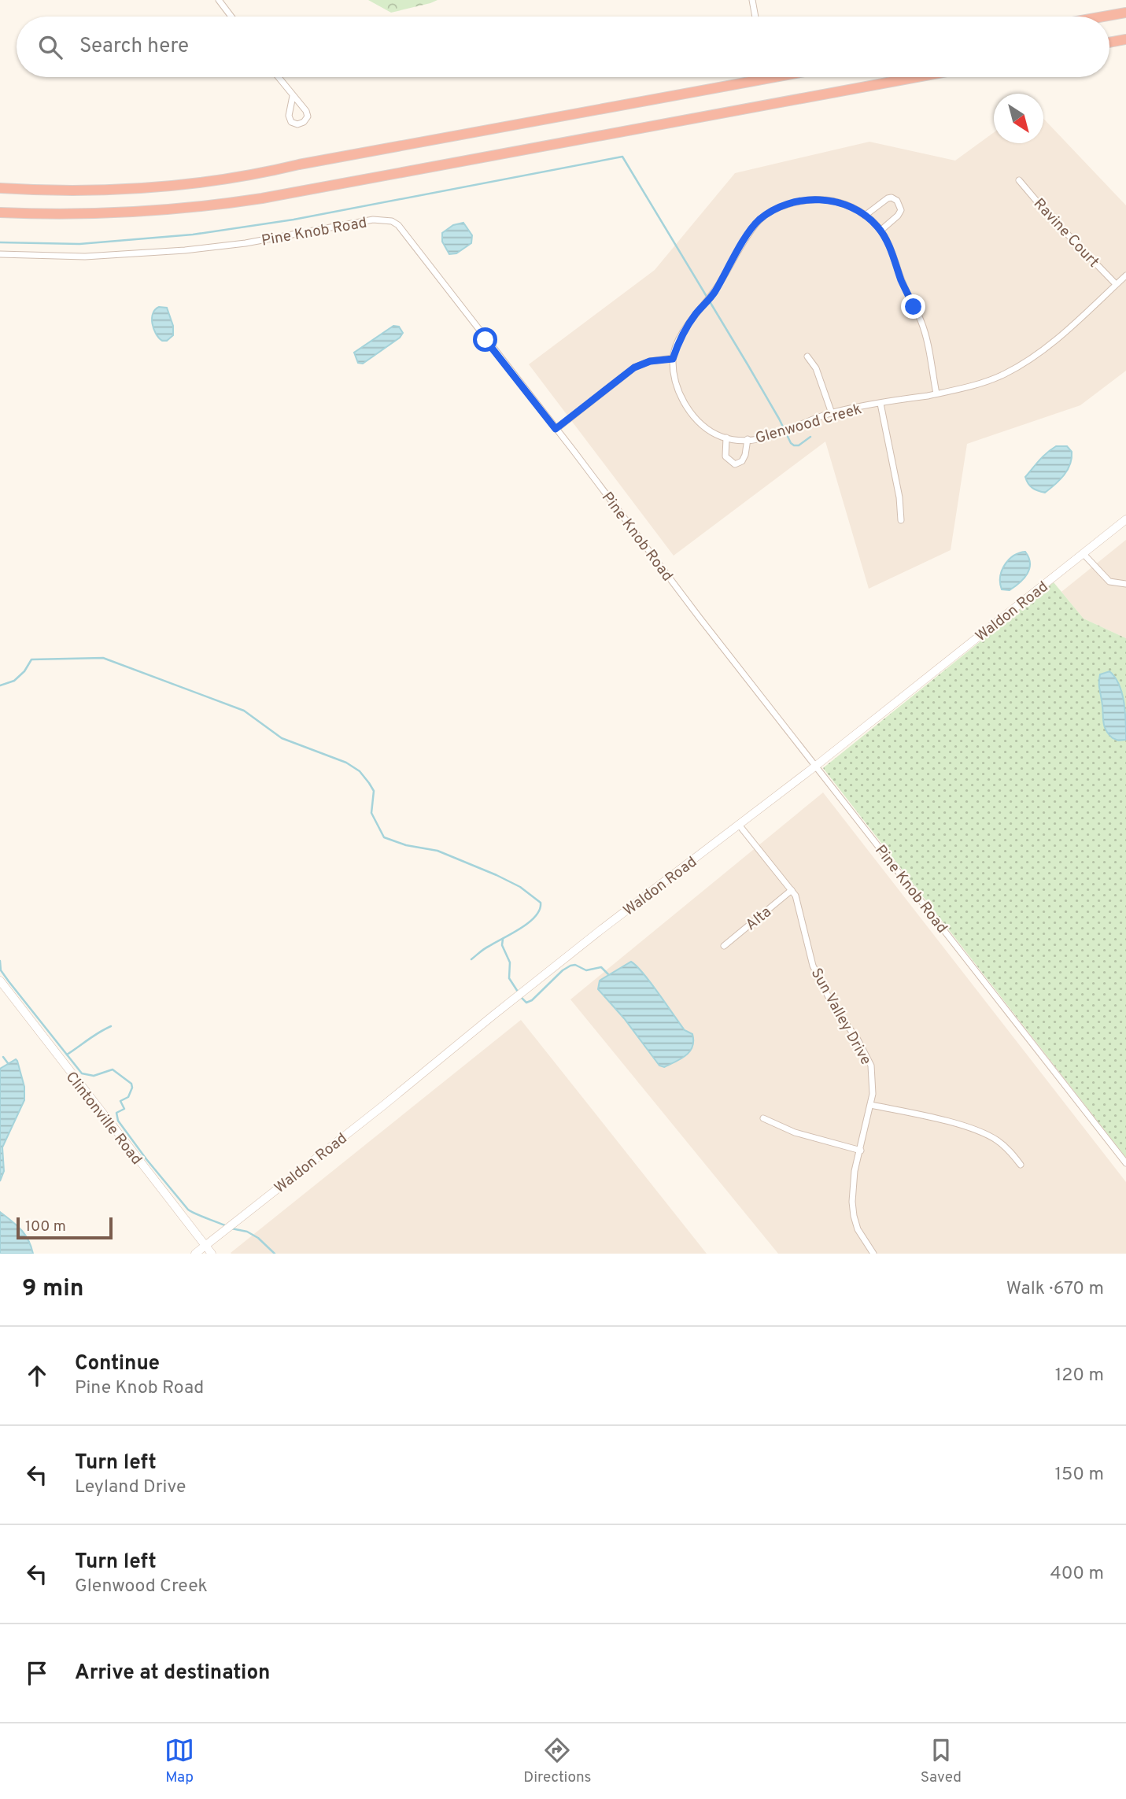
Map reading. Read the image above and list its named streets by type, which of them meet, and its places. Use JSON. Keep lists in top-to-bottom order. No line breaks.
{"streets":{"street":["Pine Knob Road","Ravine Court","Glenwood Creek","Waldon Road","Alta","Sun Valley Drive","Clintonville Road"]},"crossings":[["Pine Knob Road","Waldon Road"],["Ravine Court","Glenwood Creek"],["Waldon Road","Sun Valley Drive"],["Waldon Road","Clintonville Road"],["Alta","Sun Valley Drive"]],"scale_bar":"100 m","north":"bottom right","page":{"search":"Search here","scale":"100 m","heading":["9 min","Walk · 670 m"],"list":[["Continue","Pine Knob Road","120 m"],["Turn left","Leyland Drive","150 m"],["Turn left","Glenwood Creek","400 m"],"Arrive at destination"],"nav":["Map","Directions","Saved"]}}
